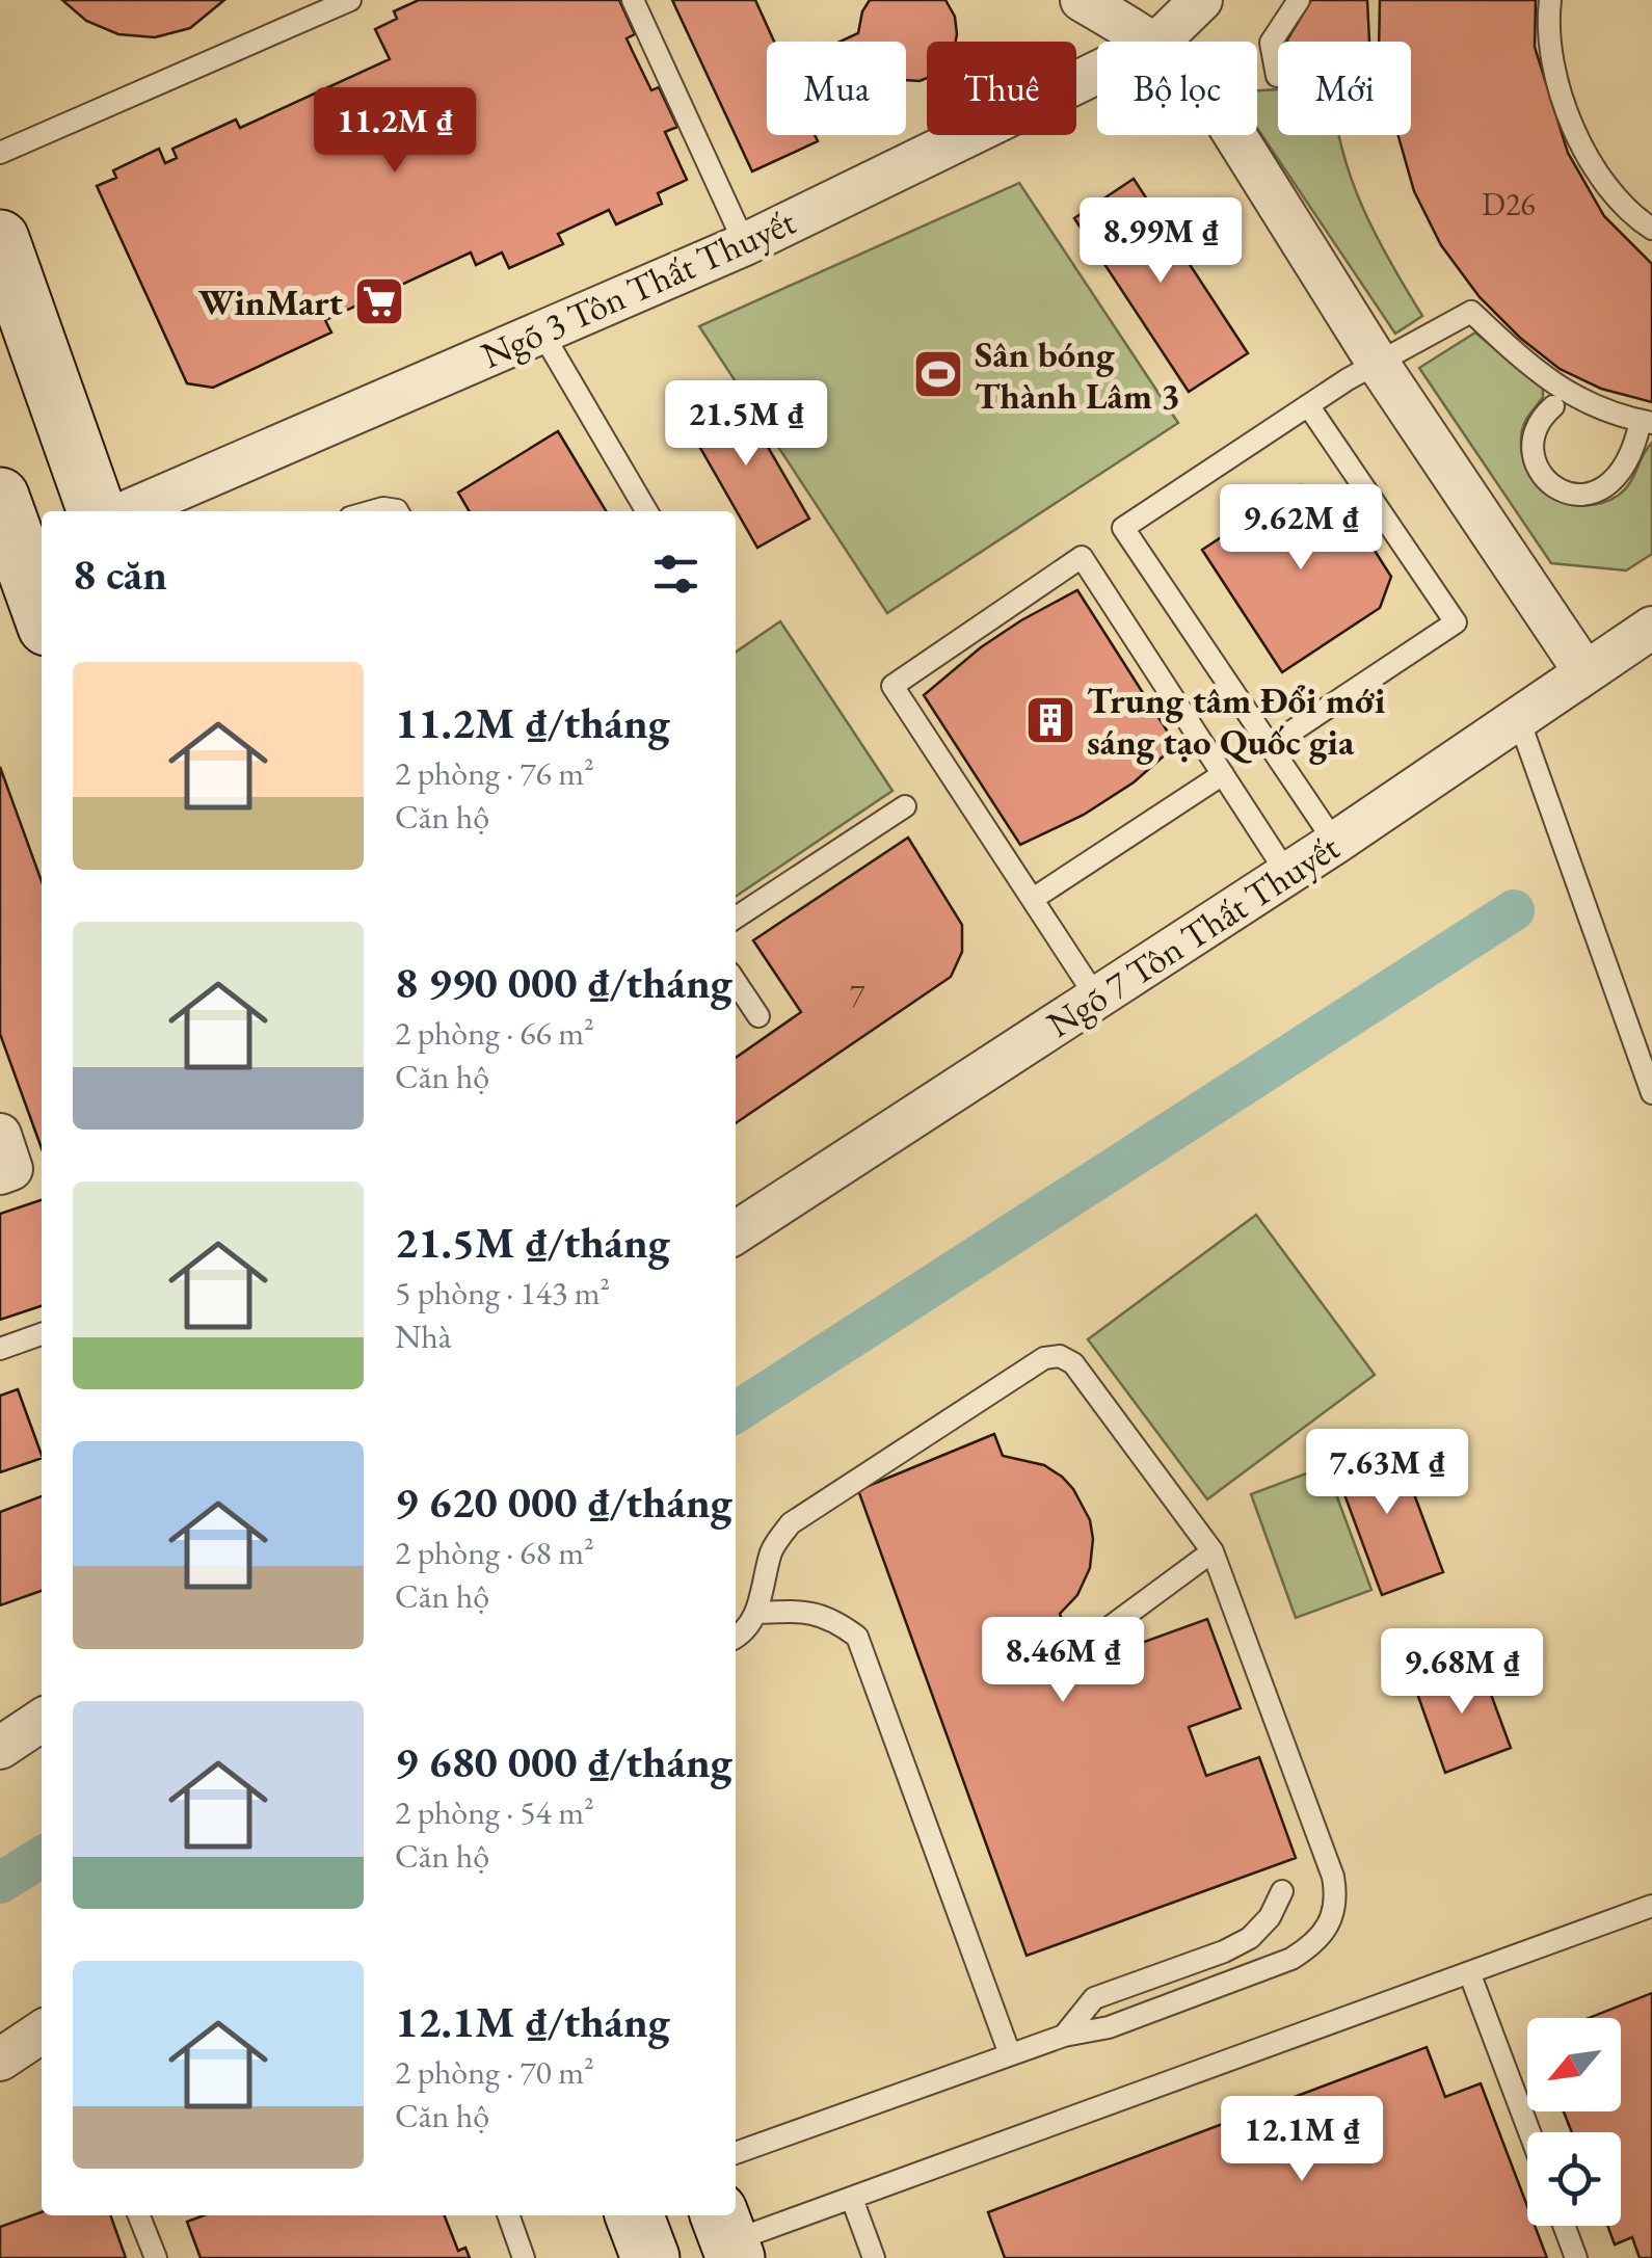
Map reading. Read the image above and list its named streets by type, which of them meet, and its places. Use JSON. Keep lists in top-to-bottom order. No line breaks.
{"streets":{"street":["Ngõ 3 Tôn Thất Thuyết","Ngõ 7 Tôn Thất Thuyết"]},"places":{"supermarket":["WinMart"],"sports":["Sân bóng Thành Lâm 3"],"building":["Trung tâm Đổi mới sáng tạo Quốc gia"]},"house_numbers":["D26","7"],"north":"bottom left","page":{"chip":["Mua","Thuê","Bộ lọc","Mới"],"price":["11.2M ₫","8.99M ₫","21.5M ₫","9.62M ₫","7.63M ₫","8.46M ₫","9.68M ₫","12.1M ₫"],"heading":"8 căn","list":[{"name":"11.2M ₫/tháng","note":"2 phòng · 76 m² · Căn hộ"},{"name":"8 990 000 ₫/tháng","note":"2 phòng · 66 m² · Căn hộ"},{"name":"21.5M ₫/tháng","note":"5 phòng · 143 m² · Nhà"},{"name":"9 620 000 ₫/tháng","note":"2 phòng · 68 m² · Căn hộ"},{"name":"9 680 000 ₫/tháng","note":"2 phòng · 54 m² · Căn hộ"},{"name":"12.1M ₫/tháng","note":"2 phòng · 70 m² · Căn hộ"}]}}
